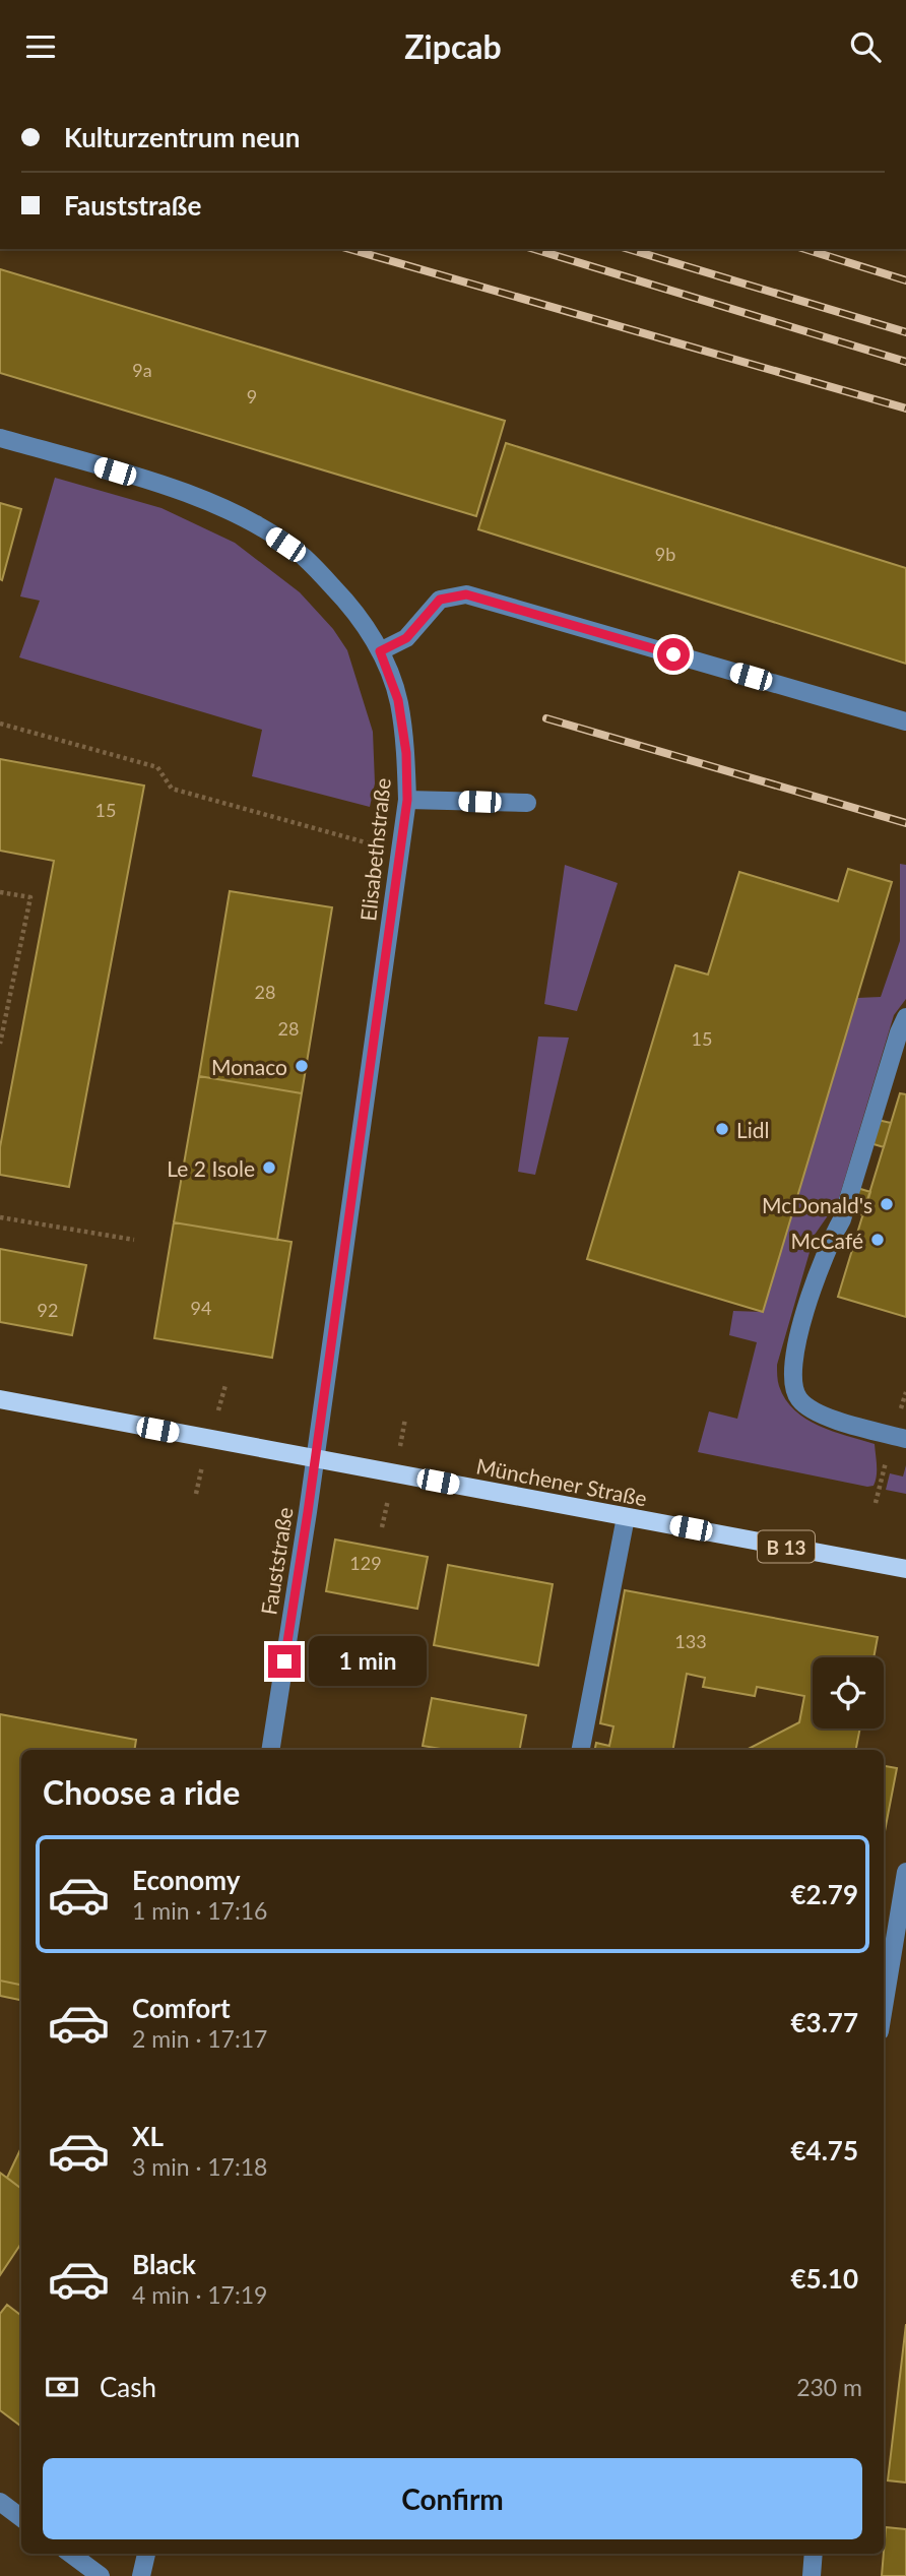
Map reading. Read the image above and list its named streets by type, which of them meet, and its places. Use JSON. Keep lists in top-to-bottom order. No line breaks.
{"streets":{"main road":["Münchener Straße","B 13"],"street":["Elisabethstraße","Fauststraße"]},"crossings":[["Elisabethstraße","Münchener Straße"],["Elisabethstraße","Fauststraße"],["Münchener Straße","Fauststraße"]],"places":["Monaco","Lidl","Le 2 Isole","McDonald's","McCafé"],"house_numbers":["9a","9","9b","15","28","28","15","94","92","129","133"],"page":{"header":"Zipcab","banner":["Kulturzentrum neun","Fauststraße"],"bubble":"1 min","heading":"Choose a ride","list":[{"name":"Economy","note":"1 min · 17:16","value":"€2.79"},{"name":"Comfort","note":"2 min · 17:17","value":"€3.77"},{"name":"XL","note":"3 min · 17:18","value":"€4.75"},{"name":"Black","note":"4 min · 17:19","value":"€5.10"}],"pay":["Cash","230 m"],"buttons":"Confirm"}}
